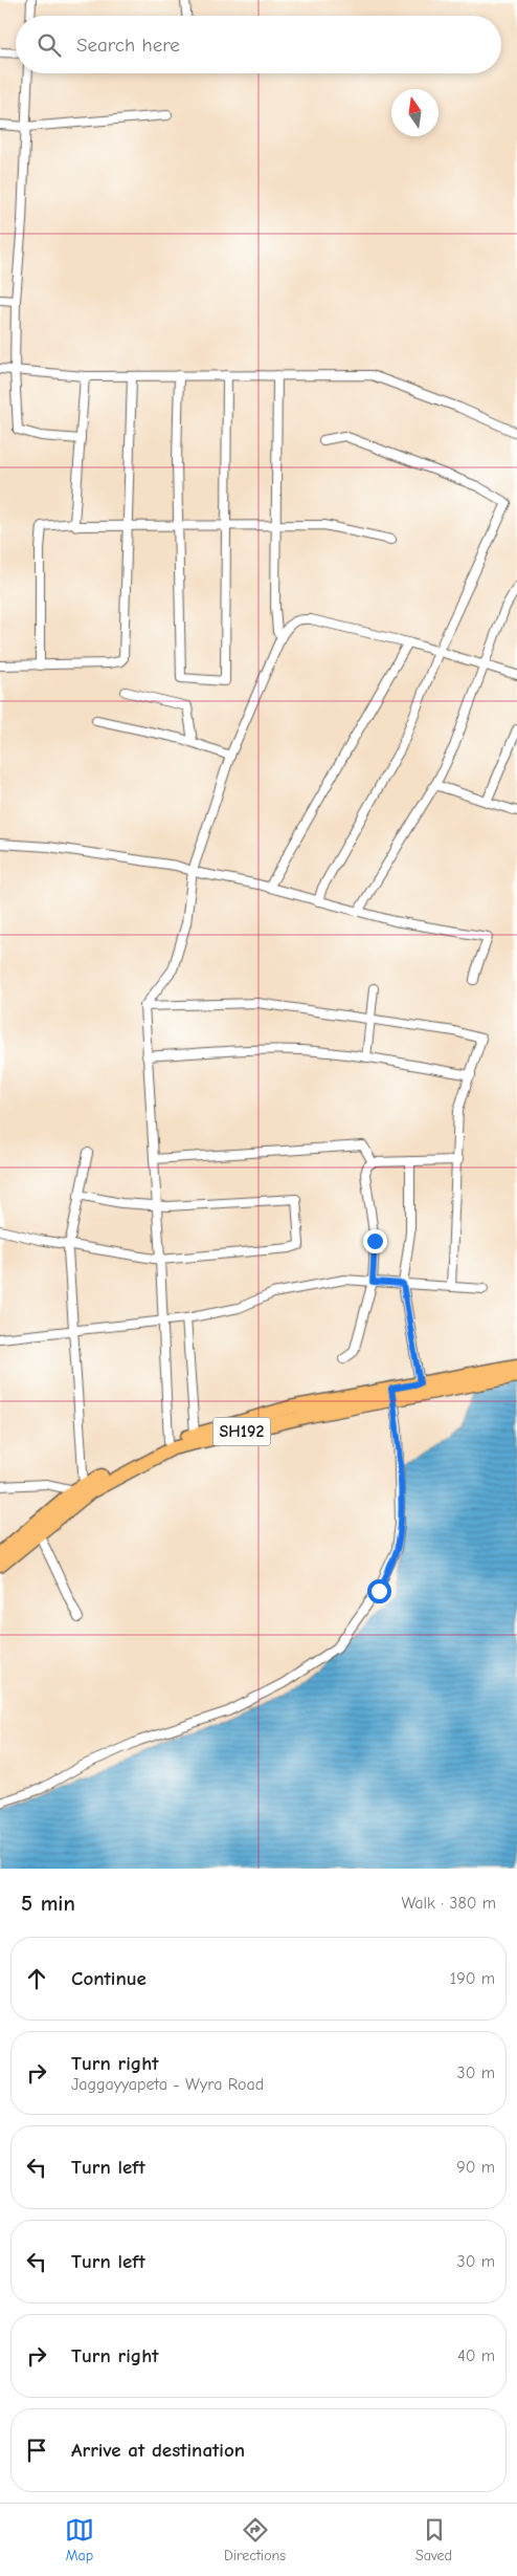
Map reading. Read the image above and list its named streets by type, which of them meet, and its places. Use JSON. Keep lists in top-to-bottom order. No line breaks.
{"streets":{"main road":["SH192"]},"north":"top","page":{"search":"Search here","heading":["5 min","Walk · 380 m"],"list":[["Continue","190 m"],["Turn right","Jaggayyapeta - Wyra Road","30 m"],["Turn left","90 m"],["Turn left","30 m"],["Turn right","40 m"],"Arrive at destination"],"nav":["Map","Directions","Saved"]}}
